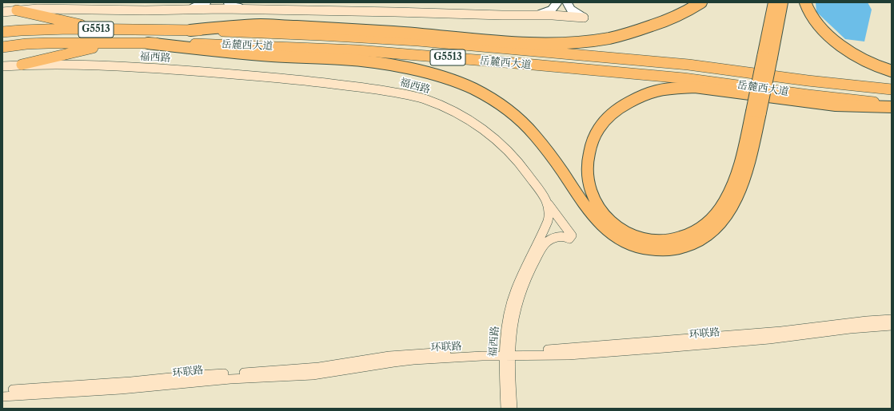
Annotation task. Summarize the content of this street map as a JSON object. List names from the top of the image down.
{
  "streets": {
    "highway": ["G5513", "岳麓西大道"],
    "main road": ["福西路", "环联路"]
  },
  "crossings": [
    ["福西路", "环联路"]
  ]
}
